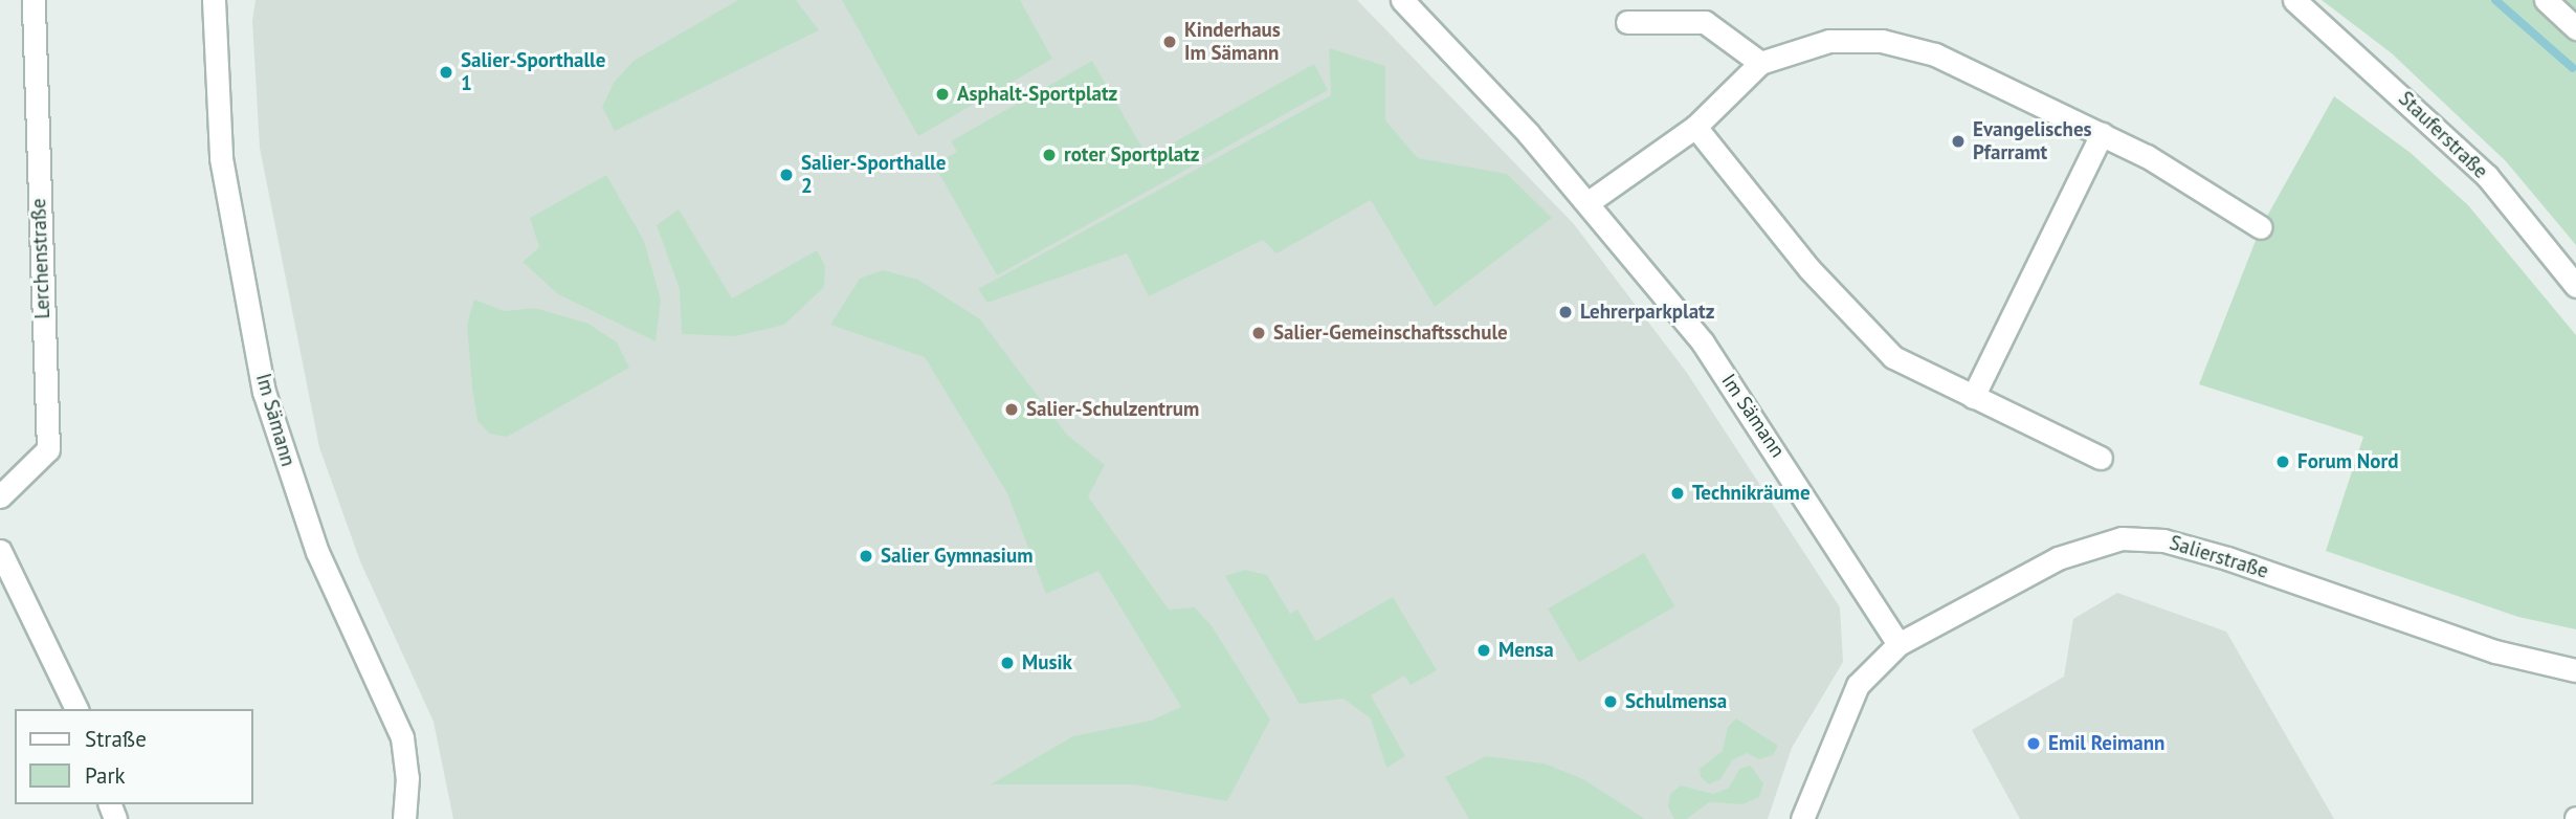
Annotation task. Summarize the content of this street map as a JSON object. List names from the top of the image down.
{
  "streets": {
    "street": [
      "Stauferstraße",
      "Lerchenstraße",
      "Im Sämann",
      "Salierstraße"
    ]
  },
  "crossings": [
    ["Im Sämann", "Salierstraße"]
  ],
  "places": [
    "Kinderhaus Im Sämann",
    "Salier-Sporthalle 1",
    "Asphalt-Sportplatz",
    "Evangelisches Pfarramt",
    "roter Sportplatz",
    "Salier-Sporthalle 2",
    "Lehrerparkplatz",
    "Salier-Gemeinschaftsschule",
    "Salier-Schulzentrum",
    "Forum Nord",
    "Technikräume",
    "Salier Gymnasium",
    "Mensa",
    "Musik",
    "Schulmensa",
    "Emil Reimann"
  ],
  "legend": ["Straße", "Park"]
}
